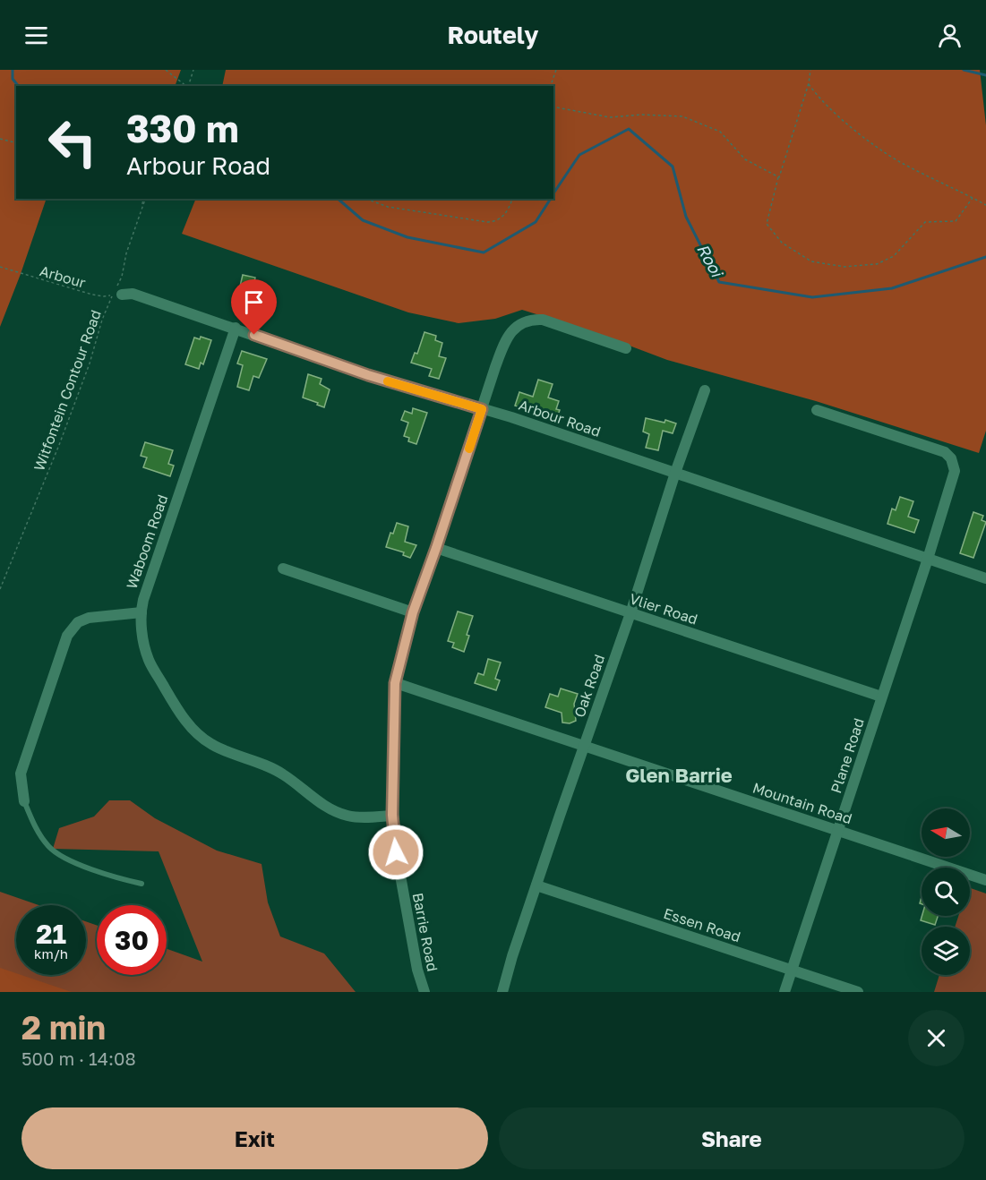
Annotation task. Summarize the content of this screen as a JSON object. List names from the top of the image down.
{
  "streets": {
    "street": [
      "Arbour Road",
      "Waboom Road",
      "Vlier Road",
      "Oak Road",
      "Plane Road",
      "Mountain Road",
      "Essen Road",
      "Barrie Road"
    ],
    "path": ["Arbour", "Witfontein Contour Road"]
  },
  "crossings": [
    ["Arbour", "Witfontein Contour Road"],
    ["Arbour", "Arbour Road"],
    ["Witfontein Contour Road", "Arbour Road"],
    ["Arbour Road", "Waboom Road"],
    ["Arbour Road", "Oak Road"],
    ["Arbour Road", "Plane Road"],
    ["Arbour Road", "Barrie Road"],
    ["Waboom Road", "Barrie Road"],
    ["Vlier Road", "Oak Road"],
    ["Vlier Road", "Plane Road"],
    ["Vlier Road", "Barrie Road"],
    ["Oak Road", "Mountain Road"],
    ["Oak Road", "Essen Road"],
    ["Plane Road", "Mountain Road"],
    ["Plane Road", "Essen Road"],
    ["Mountain Road", "Barrie Road"]
  ],
  "districts": ["Glen Barrie"],
  "water": ["Rooi"],
  "north": "left",
  "page": {
    "header": "Routely",
    "turn": ["330 m", "Arbour Road"],
    "speed": "21 km/h",
    "limit": "30",
    "heading": ["2 min", "500 m · 14:08"],
    "buttons": ["Exit", "Share"]
  }
}
